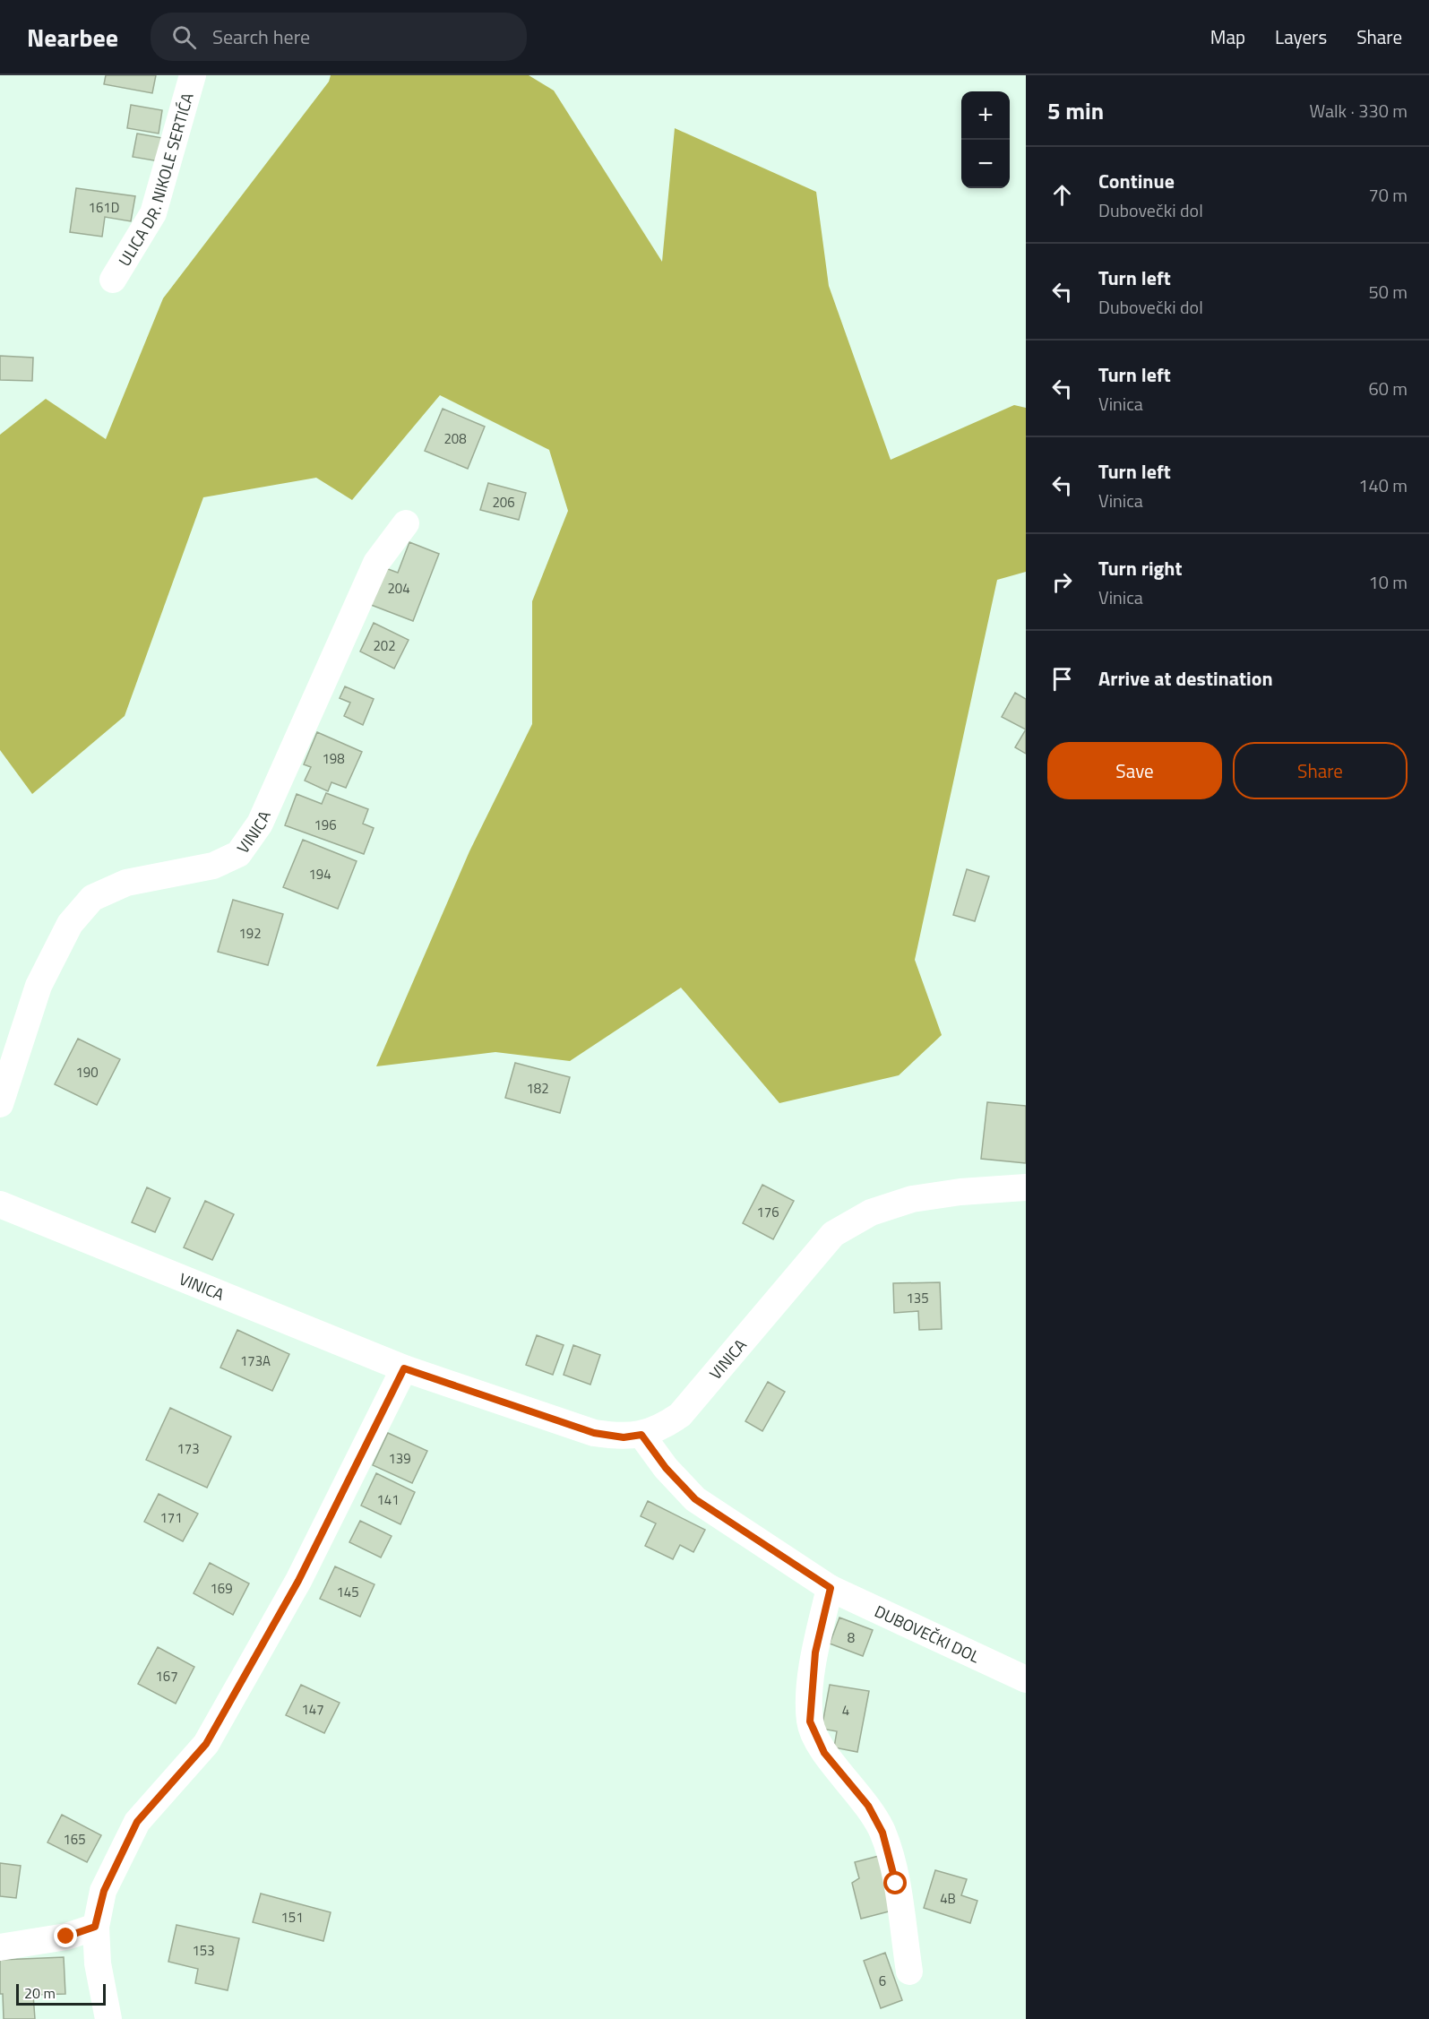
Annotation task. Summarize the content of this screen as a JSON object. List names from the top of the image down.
{
  "streets": {
    "street": ["ULICA DR. NIKOLE SERTIĆA", "VINICA", "DUBOVEČKI DOL"]
  },
  "crossings": [
    ["VINICA", "DUBOVEČKI DOL"]
  ],
  "house_numbers": [
    "161D",
    "208",
    "206",
    "204",
    "202",
    "198",
    "196",
    "194",
    "192",
    "190",
    "182",
    "176",
    "135",
    "173A",
    "173",
    "139",
    "141",
    "171",
    "169",
    "145",
    "8",
    "167",
    "147",
    "4",
    "165",
    "4B",
    "151",
    "153",
    "6"
  ],
  "scale_bar": "20 m",
  "page": {
    "header": "Nearbee",
    "search": "Search here",
    "nav": ["Map", "Layers", "Share"],
    "heading": ["5 min", "Walk · 330 m"],
    "map_buttons": ["+", "−"],
    "list": [
      ["Continue", "Dubovečki dol", "70 m"],
      ["Turn left", "Dubovečki dol", "50 m"],
      ["Turn left", "Vinica", "60 m"],
      ["Turn left", "Vinica", "140 m"],
      ["Turn right", "Vinica", "10 m"],
      "Arrive at destination"
    ],
    "buttons": ["Save", "Share"],
    "scale": "20 m"
  }
}
